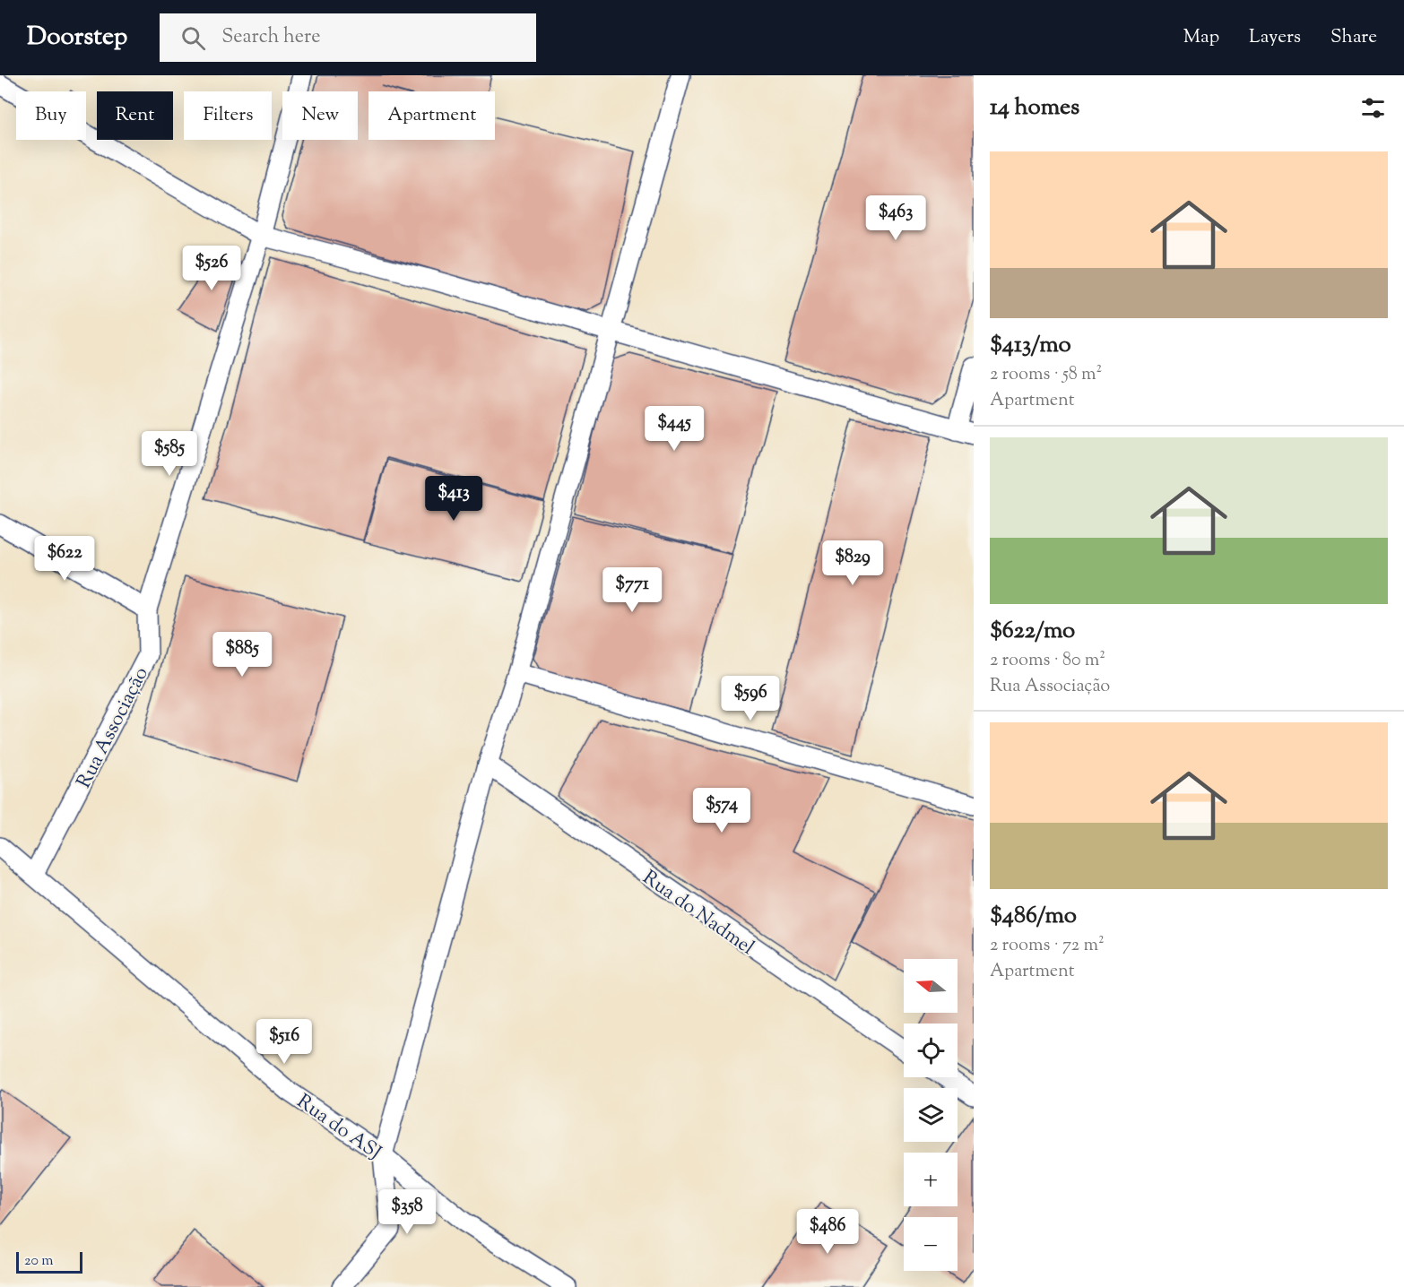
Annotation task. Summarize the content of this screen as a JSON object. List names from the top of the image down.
{
  "streets": {
    "street": ["Rua Associação", "Rua do Nadmel", "Rua do ASJ"]
  },
  "crossings": [
    ["Rua Associação", "Rua do ASJ"]
  ],
  "scale_bar": "20 m",
  "north": "left",
  "page": {
    "header": "Doorstep",
    "search": "Search here",
    "nav": ["Map", "Layers", "Share"],
    "heading": "14 homes",
    "chip": [
      "Buy",
      "Rent",
      "Filters",
      "New",
      "Apartment"
    ],
    "list": [
      {
        "name": "$413/mo",
        "note": "2 rooms · 58 m² · Apartment"
      },
      {
        "name": "$622/mo",
        "note": "2 rooms · 80 m² · Rua Associação"
      },
      {
        "name": "$486/mo",
        "note": "2 rooms · 72 m² · Apartment"
      }
    ],
    "price": [
      "$463",
      "$526",
      "$445",
      "$585",
      "$413",
      "$622",
      "$829",
      "$771",
      "$885",
      "$596",
      "$574",
      "$516",
      "$358",
      "$486"
    ],
    "map_buttons": ["+", "−"],
    "scale": "20 m"
  }
}
